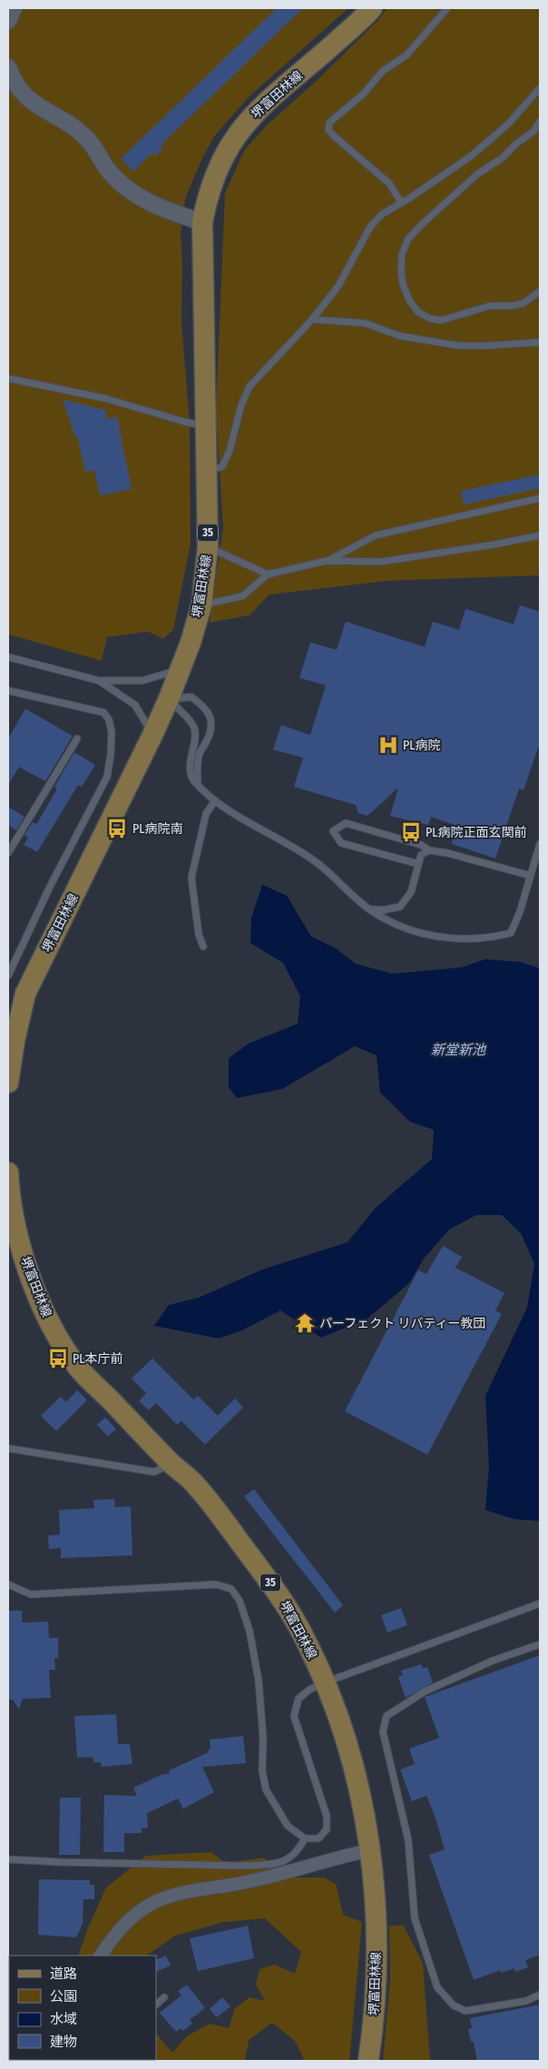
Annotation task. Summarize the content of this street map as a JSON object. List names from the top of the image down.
{
  "streets": {
    "main road": ["堺富田林線", "35"]
  },
  "water": ["新堂新池"],
  "places": {
    "hospital": ["PL病院"],
    "bus stop": ["PL病院南", "PL病院正面玄関前", "PL本庁前"],
    "temple": ["パーフェクト リバティー教団"]
  },
  "legend": [
    "道路",
    "公園",
    "水域",
    "建物"
  ]
}
